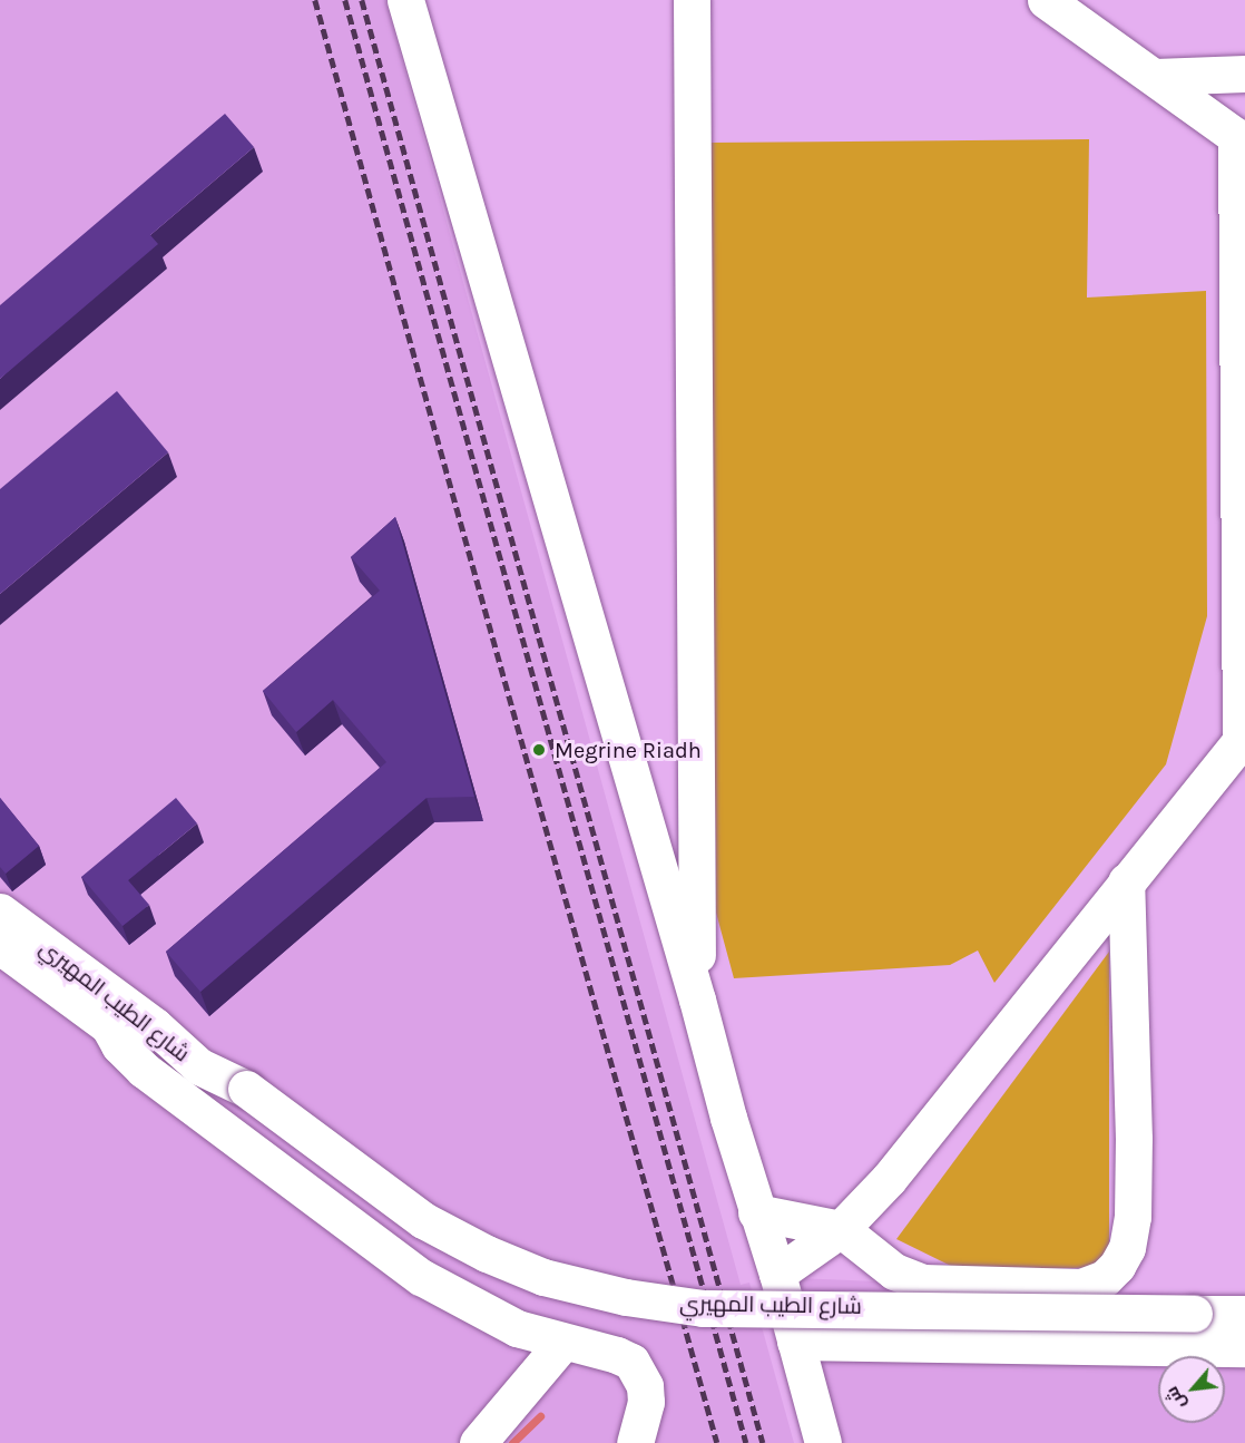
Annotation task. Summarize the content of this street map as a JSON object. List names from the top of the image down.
{
  "streets": {
    "street": ["شارع الطيب المهيري"]
  },
  "places": ["Megrine Riadh"],
  "north": "bottom left"
}
